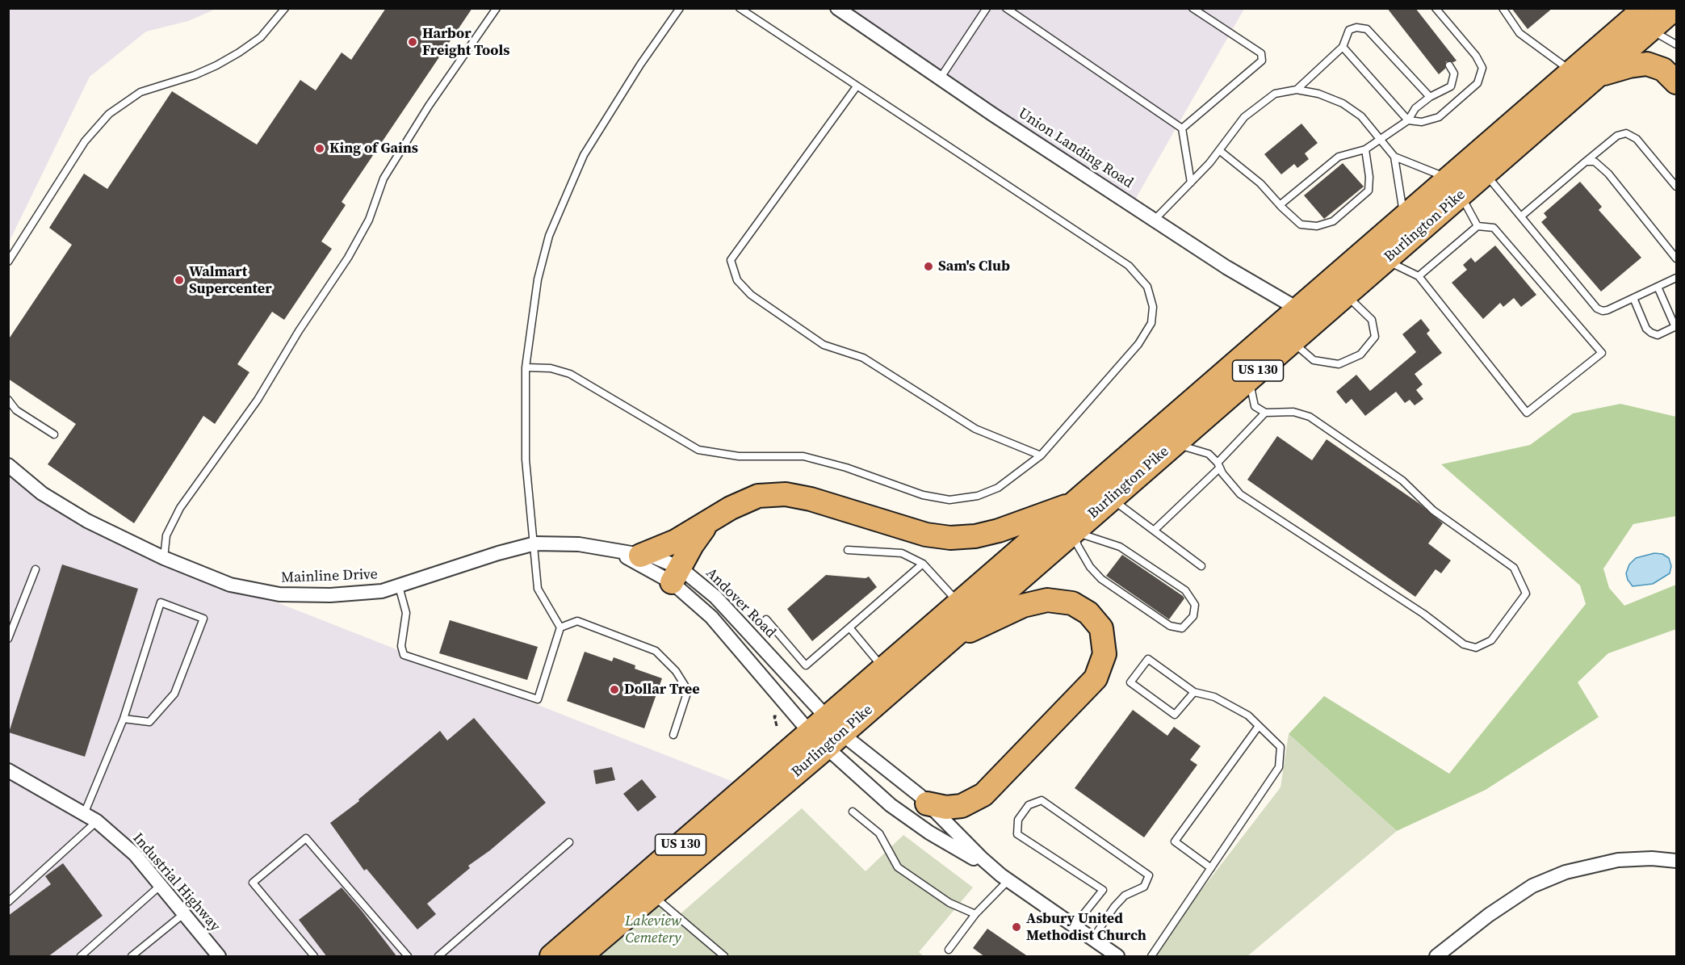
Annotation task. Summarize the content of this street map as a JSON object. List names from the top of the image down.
{
  "streets": {
    "highway": ["Burlington Pike", "US 130"],
    "street": [
      "Union Landing Road",
      "Mainline Drive",
      "Andover Road",
      "Industrial Highway"
    ]
  },
  "crossings": [
    ["Union Landing Road", "Burlington Pike"],
    ["Burlington Pike", "Andover Road"],
    ["Mainline Drive", "Andover Road"]
  ],
  "parks": ["Lakeview Cemetery"],
  "places": [
    "Harbor Freight Tools",
    "King of Gains",
    "Sam's Club",
    "Walmart Supercenter",
    "Dollar Tree",
    "Asbury United Methodist Church"
  ]
}
